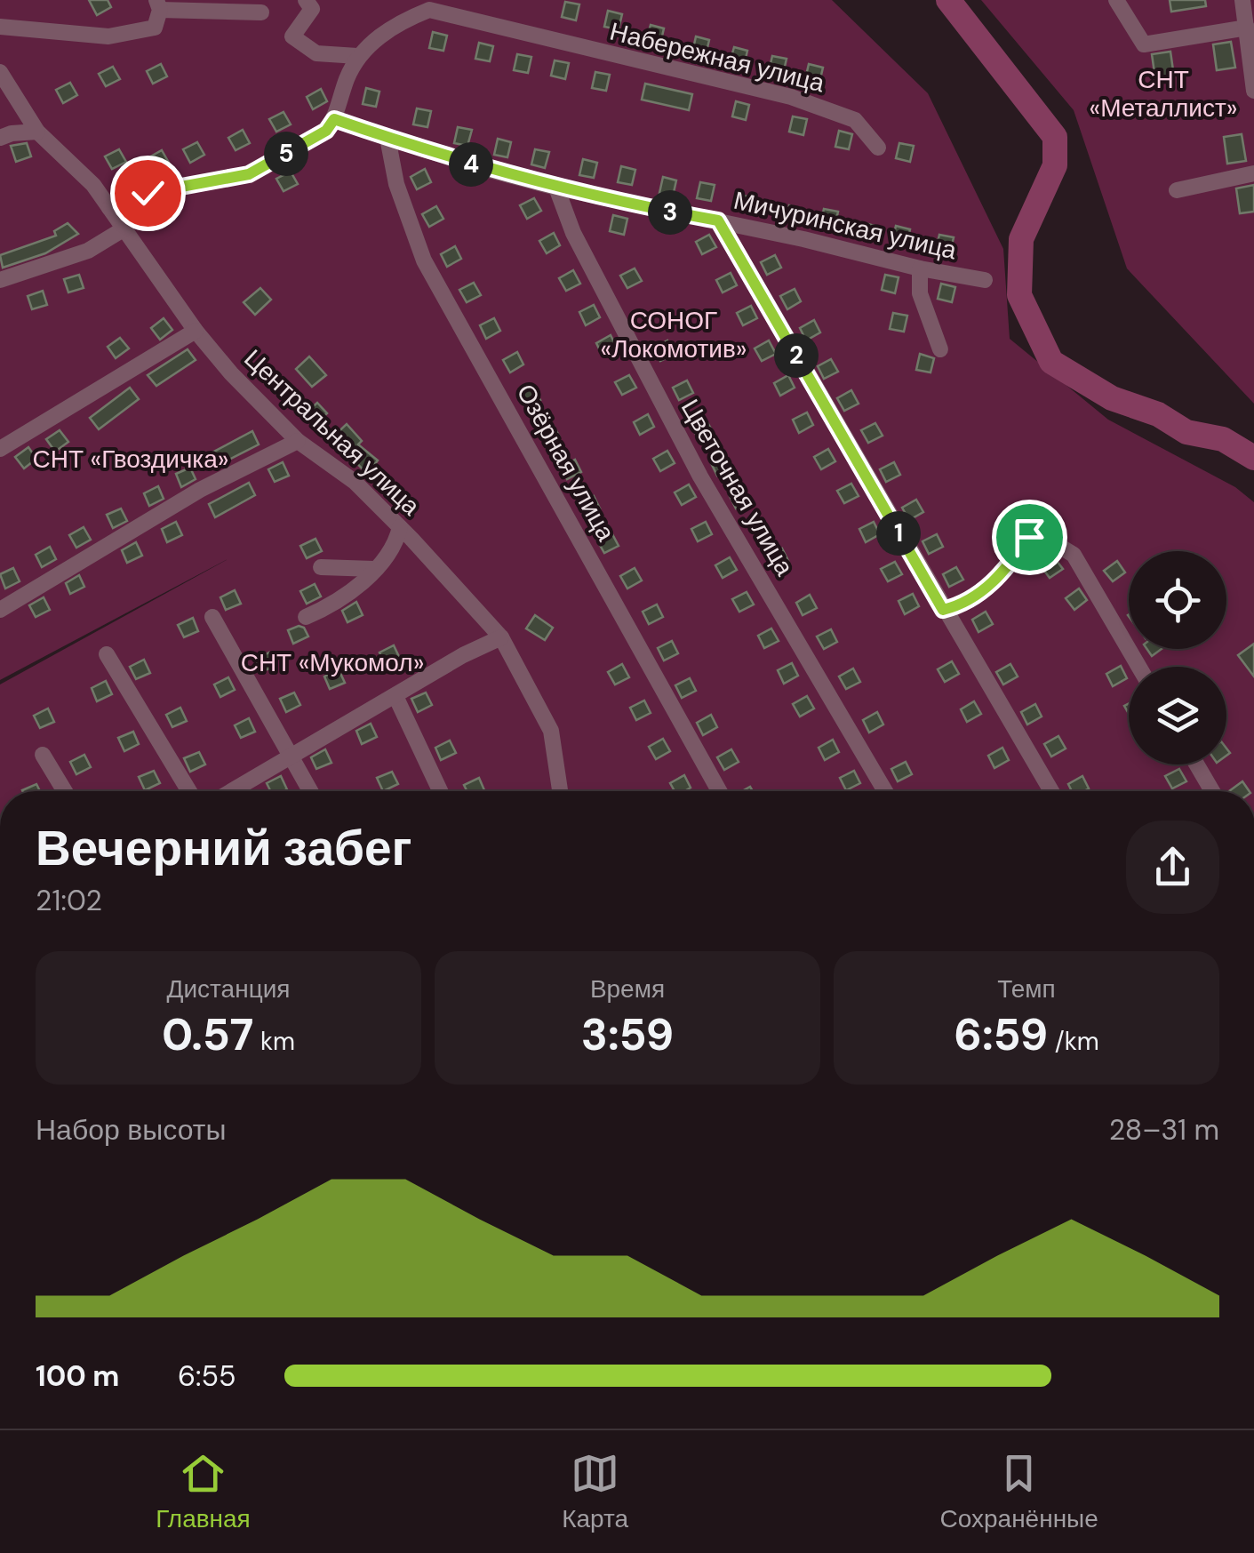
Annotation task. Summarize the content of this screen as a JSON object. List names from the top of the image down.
{
  "streets": {
    "street": [
      "Набережная улица",
      "Мичуринская улица",
      "Центральная улица",
      "Озёрная улица",
      "Цветочная улица"
    ]
  },
  "crossings": [
    ["Мичуринская улица", "Озёрная улица"],
    ["Мичуринская улица", "Цветочная улица"]
  ],
  "parks": [
    "СНТ «Металлист»",
    "СОНОГ «Локомотив»",
    "СНТ «Гвоздичка»",
    "СНТ «Мукомол»"
  ],
  "page": {
    "pins": [
      "5",
      "4",
      "3",
      "2",
      "1"
    ],
    "heading": ["Вечерний забег", "21:02"],
    "stats": [
      ["Дистанция", "0.57 km"],
      ["Время", "3:59"],
      ["Темп", "6:59 /km"]
    ],
    "chart": ["Набор высоты", "28–31 m"],
    "list": [
      {
        "name": "100 m",
        "note": "6:55"
      }
    ],
    "tabs": ["Главная", "Карта", "Сохранённые"]
  }
}
